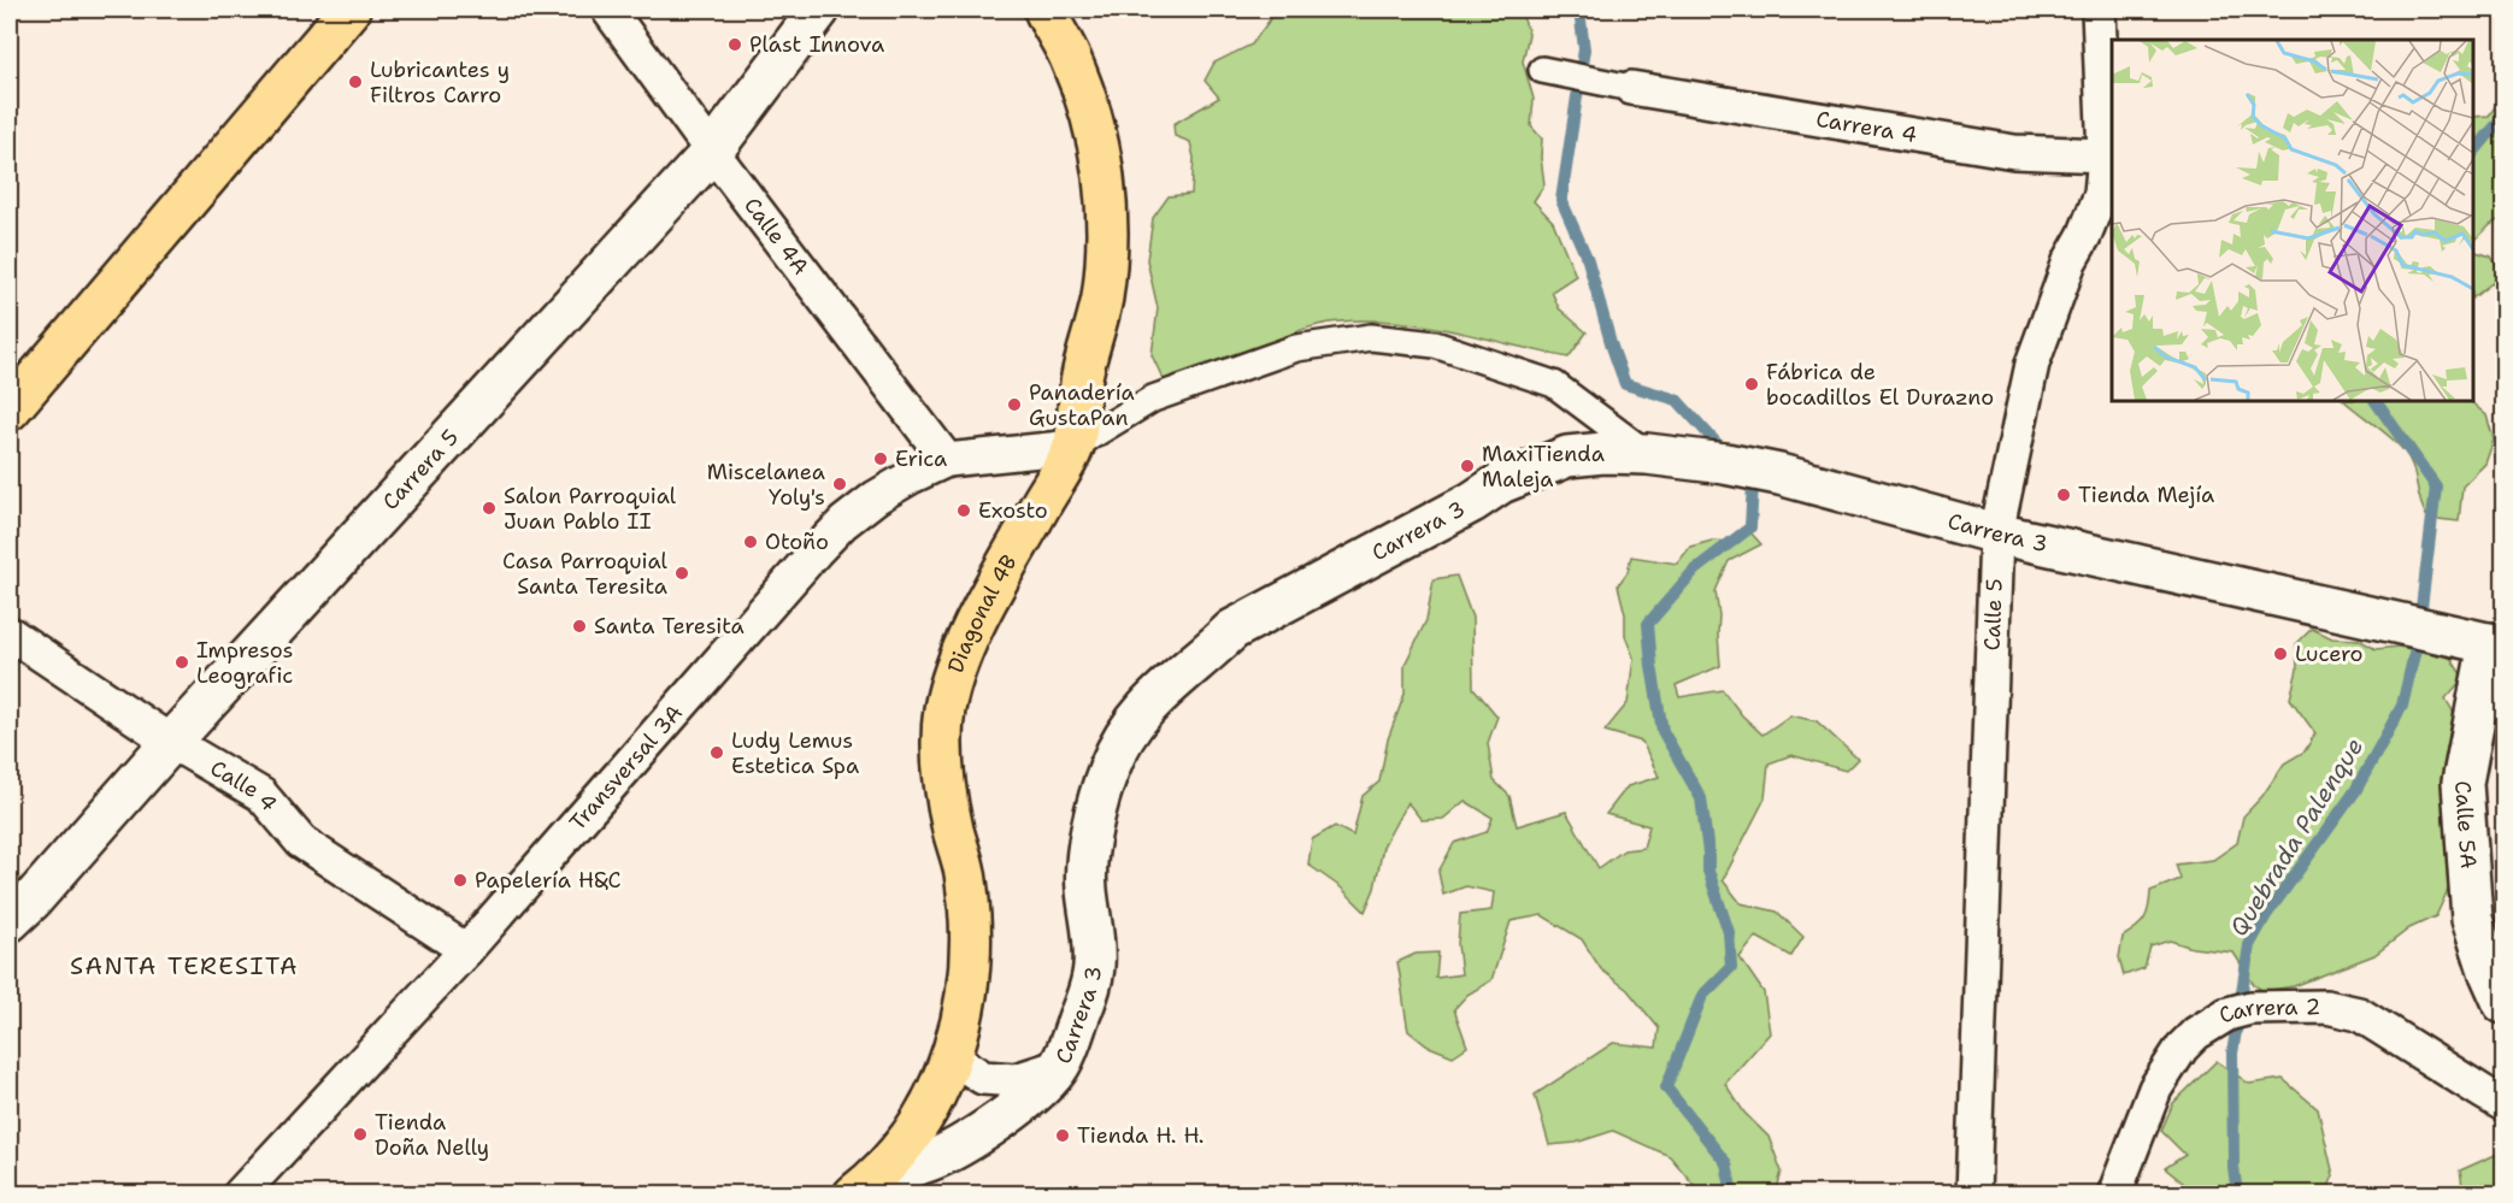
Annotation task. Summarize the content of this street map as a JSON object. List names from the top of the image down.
{
  "streets": {
    "main road": ["Diagonal 4B"],
    "street": [
      "Carrera 4",
      "Calle 4A",
      "Carrera 5",
      "Carrera 3",
      "Calle 5",
      "Transversal 3A",
      "Calle 4",
      "Calle 5A",
      "Carrera 2"
    ]
  },
  "crossings": [
    ["Carrera 4", "Calle 5"],
    ["Calle 4A", "Carrera 5"],
    ["Calle 4A", "Transversal 3A"],
    ["Carrera 5", "Calle 4"],
    ["Carrera 3", "Diagonal 4B"],
    ["Carrera 3", "Calle 5"],
    ["Carrera 3", "Calle 5A"],
    ["Diagonal 4B", "Transversal 3A"],
    ["Transversal 3A", "Calle 4"]
  ],
  "districts": ["SANTA TERESITA"],
  "water": ["Quebrada Palenque"],
  "places": [
    "Plast Innova",
    "Lubricantes y Filtros Carro",
    "Fábrica de bocadillos El Durazno",
    "Panadería GustaPan",
    "Erica",
    "MaxiTienda Maleja",
    "Miscelanea Yoly's",
    "Tienda Mejía",
    "Salon Parroquial Juan Pablo II",
    "Exosto",
    "Otoño",
    "Casa Parroquial Santa Teresita",
    "Santa Teresita",
    "Lucero",
    "Impresos Leografic",
    "Ludy Lemus Estetica Spa",
    "Papelería H&C",
    "Tienda Doña Nelly",
    "Tienda H. H."
  ]
}
